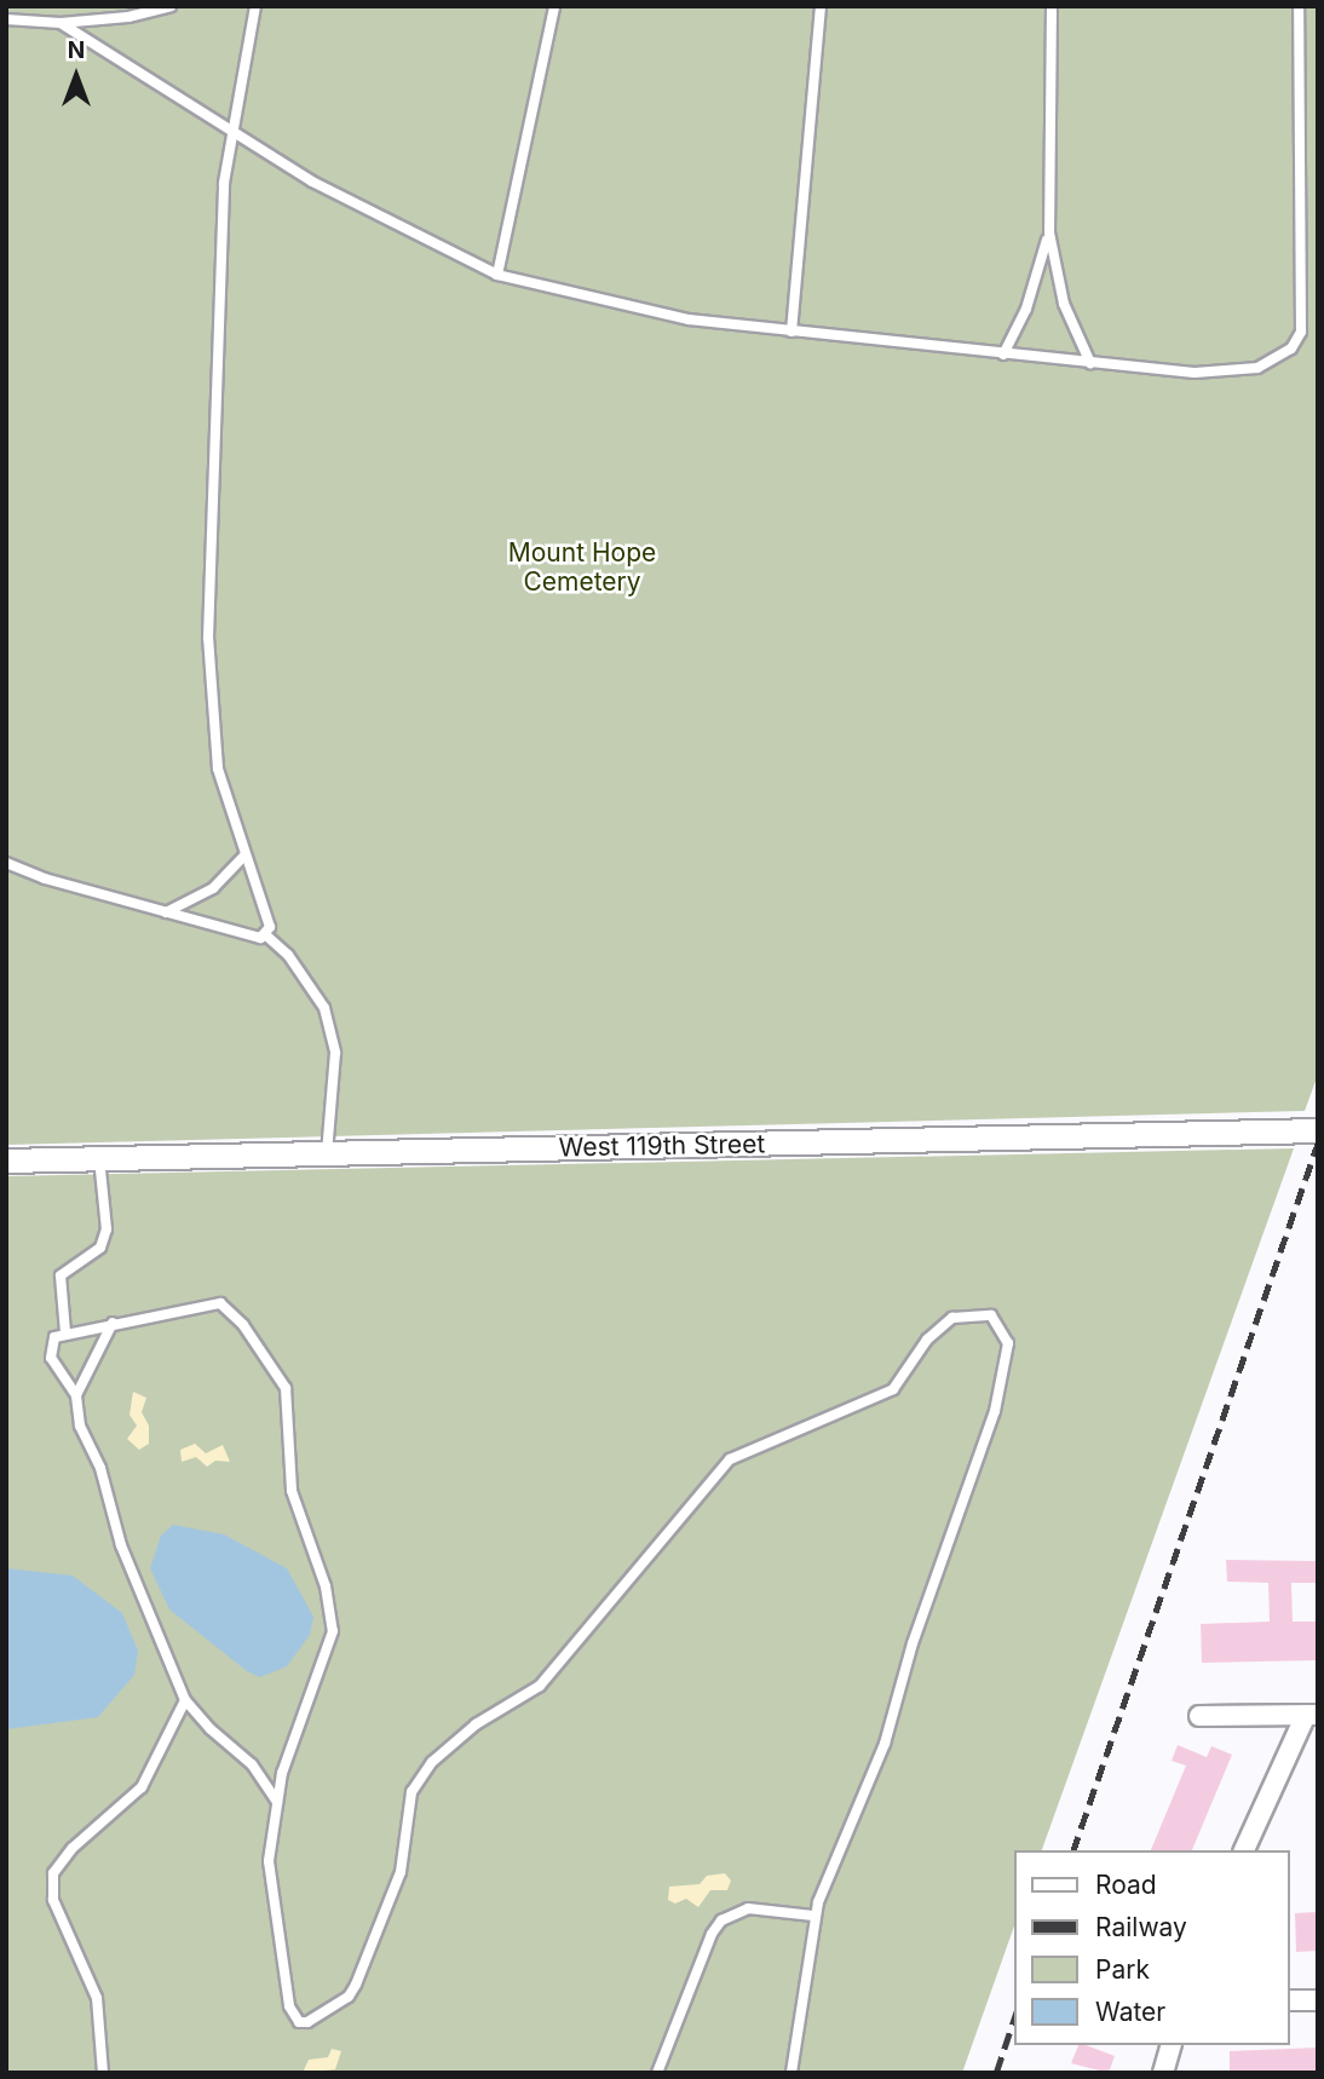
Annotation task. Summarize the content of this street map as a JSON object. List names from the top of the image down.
{
  "streets": {
    "street": ["West 119th Street"]
  },
  "parks": ["Mount Hope Cemetery"],
  "legend": [
    "Road",
    "Railway",
    "Park",
    "Water"
  ],
  "north": "top"
}
